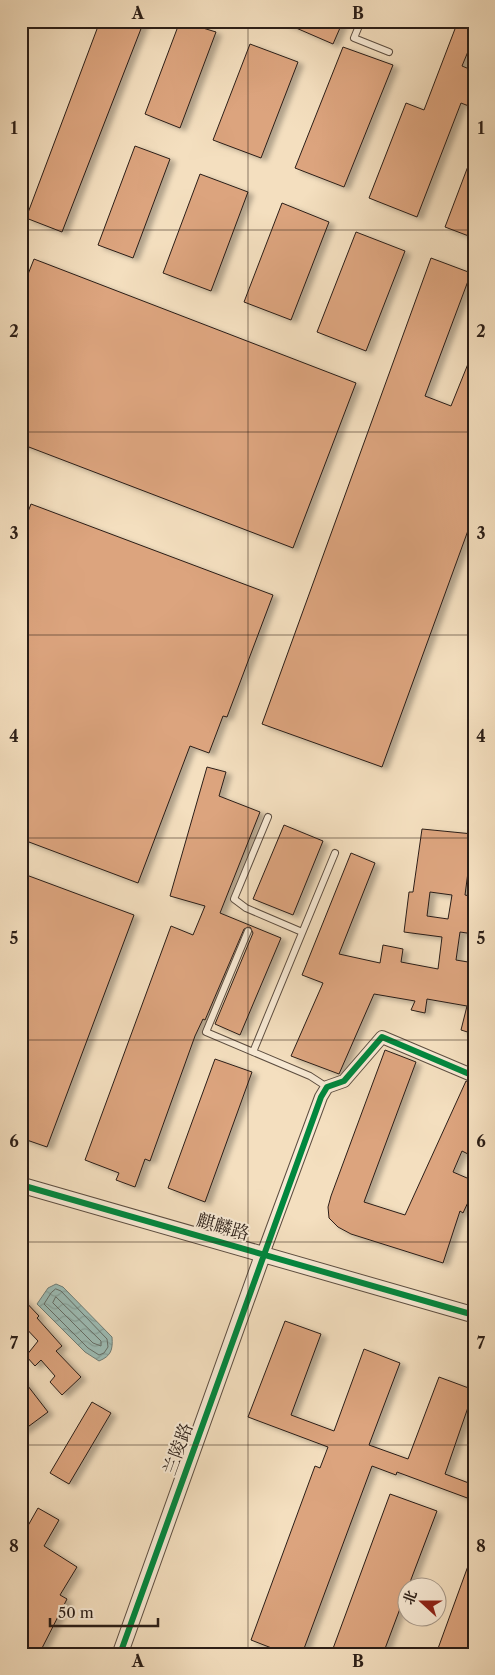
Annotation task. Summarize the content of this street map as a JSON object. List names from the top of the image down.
{
  "streets": {
    "street": ["麒麟路", "兰陵路"]
  },
  "crossings": [
    ["麒麟路", "兰陵路"]
  ],
  "scale_bar": "50 m",
  "north": "left",
  "grid": {
    "columns": ["A", "B"],
    "rows": [
      "1",
      "2",
      "3",
      "4",
      "5",
      "6",
      "7",
      "8"
    ]
  }
}
